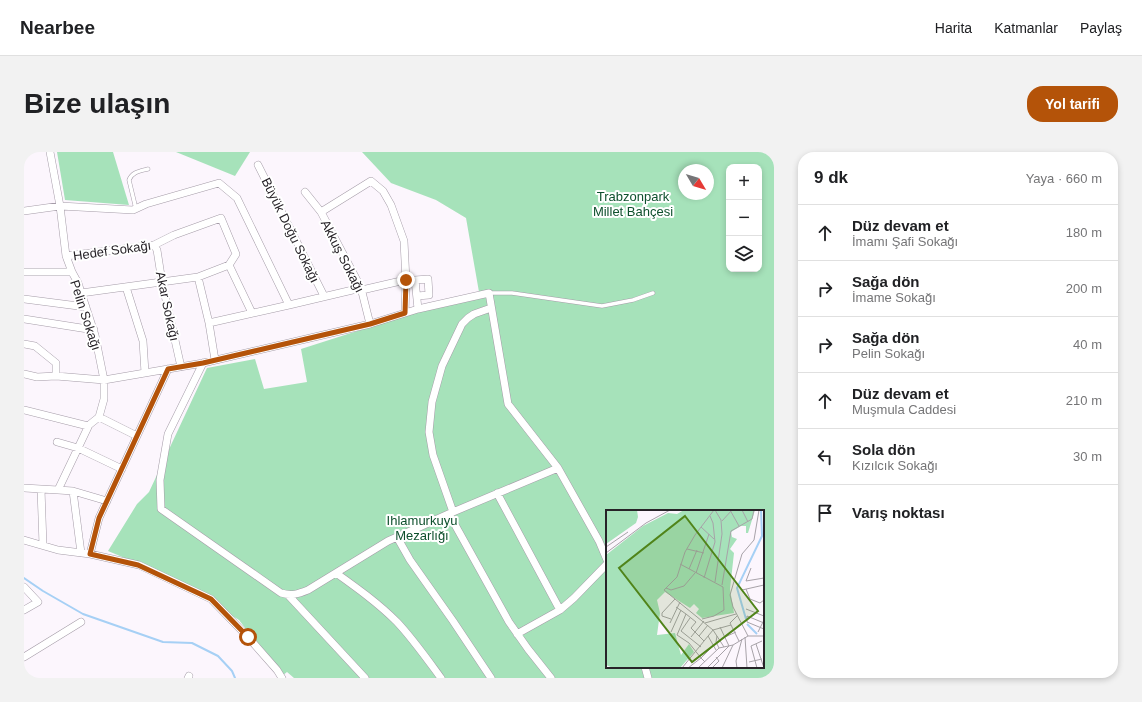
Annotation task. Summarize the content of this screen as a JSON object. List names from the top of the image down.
{
  "streets": {
    "street": [
      "Büyük Doğu Sokağı",
      "Hedef Sokağı",
      "Akkuş Sokağı",
      "Akar Sokağı",
      "Pelin Sokağı"
    ]
  },
  "crossings": [
    ["Hedef Sokağı", "Akar Sokağı"],
    ["Hedef Sokağı", "Pelin Sokağı"]
  ],
  "parks": ["Trabzonpark Millet Bahçesi", "Ihlamurkuyu Mezarlığı"],
  "north": "bottom right",
  "page": {
    "header": "Nearbee",
    "nav": ["Harita", "Katmanlar", "Paylaş"],
    "buttons": "Yol tarifi",
    "title": "Bize ulaşın",
    "heading": ["9 dk", "Yaya · 660 m"],
    "map_buttons": ["+", "−"],
    "list": [
      ["Düz devam et", "İmamı Şafi Sokağı", "180 m"],
      ["Sağa dön", "İmame Sokağı", "200 m"],
      ["Sağa dön", "Pelin Sokağı", "40 m"],
      ["Düz devam et", "Muşmula Caddesi", "210 m"],
      ["Sola dön", "Kızılcık Sokağı", "30 m"],
      "Varış noktası"
    ]
  }
}
